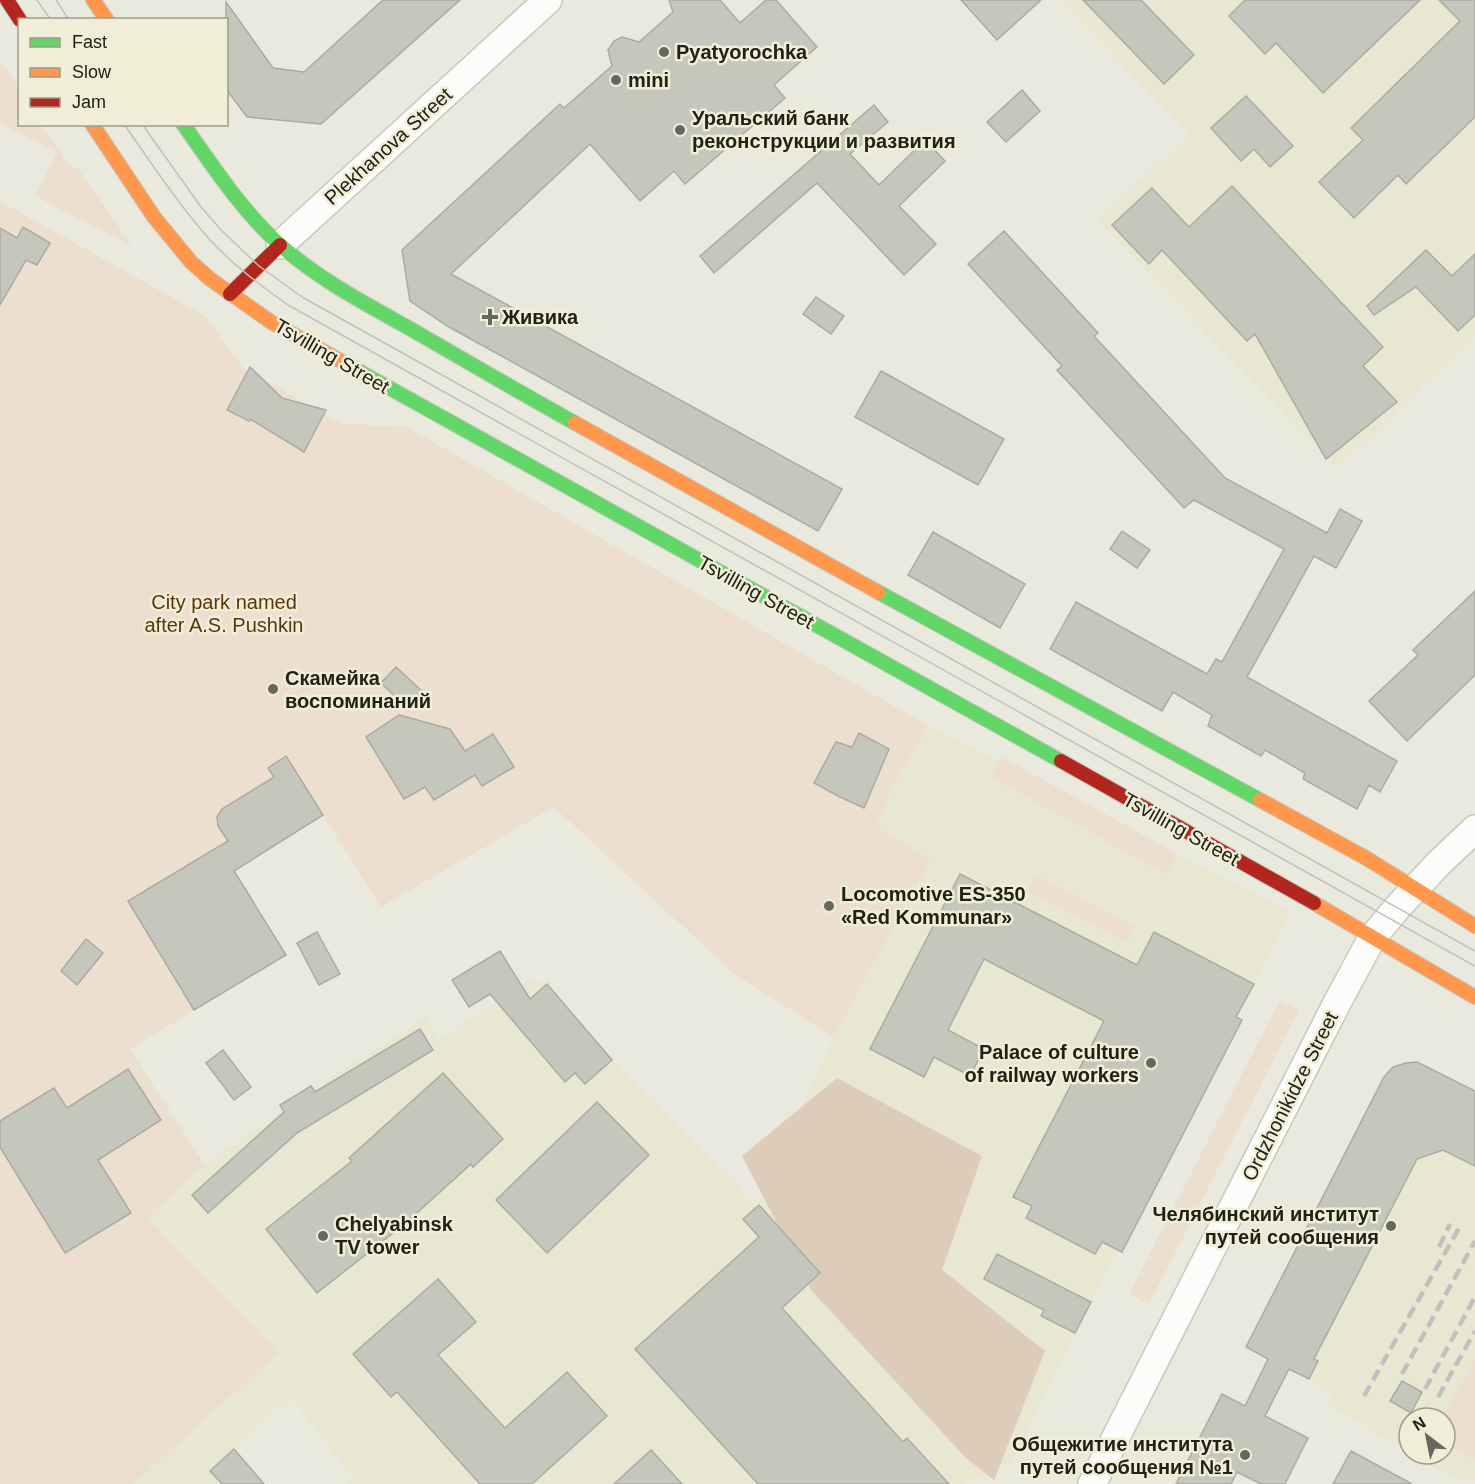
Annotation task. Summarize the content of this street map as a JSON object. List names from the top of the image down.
{
  "streets": {
    "main road": ["Plekhanova Street", "Tsvilling Street"],
    "street": ["Ordzhonikidze Street"]
  },
  "crossings": [
    ["Plekhanova Street", "Tsvilling Street"],
    ["Tsvilling Street", "Ordzhonikidze Street"]
  ],
  "parks": ["City park named after A.S. Pushkin"],
  "places": {
    "other": [
      "Pyatyorochka",
      "mini",
      "Уральский банк реконструкции и развития",
      "Скамейка воспоминаний",
      "Locomotive ES-350 «Red Kommunar»",
      "Palace of culture of railway workers",
      "Челябинский институт путей сообщения",
      "Chelyabinsk TV tower",
      "Общежитие института путей сообщения №1"
    ],
    "health": ["Живика"]
  },
  "legend": ["Fast", "Slow", "Jam"],
  "north": "top left"
}
